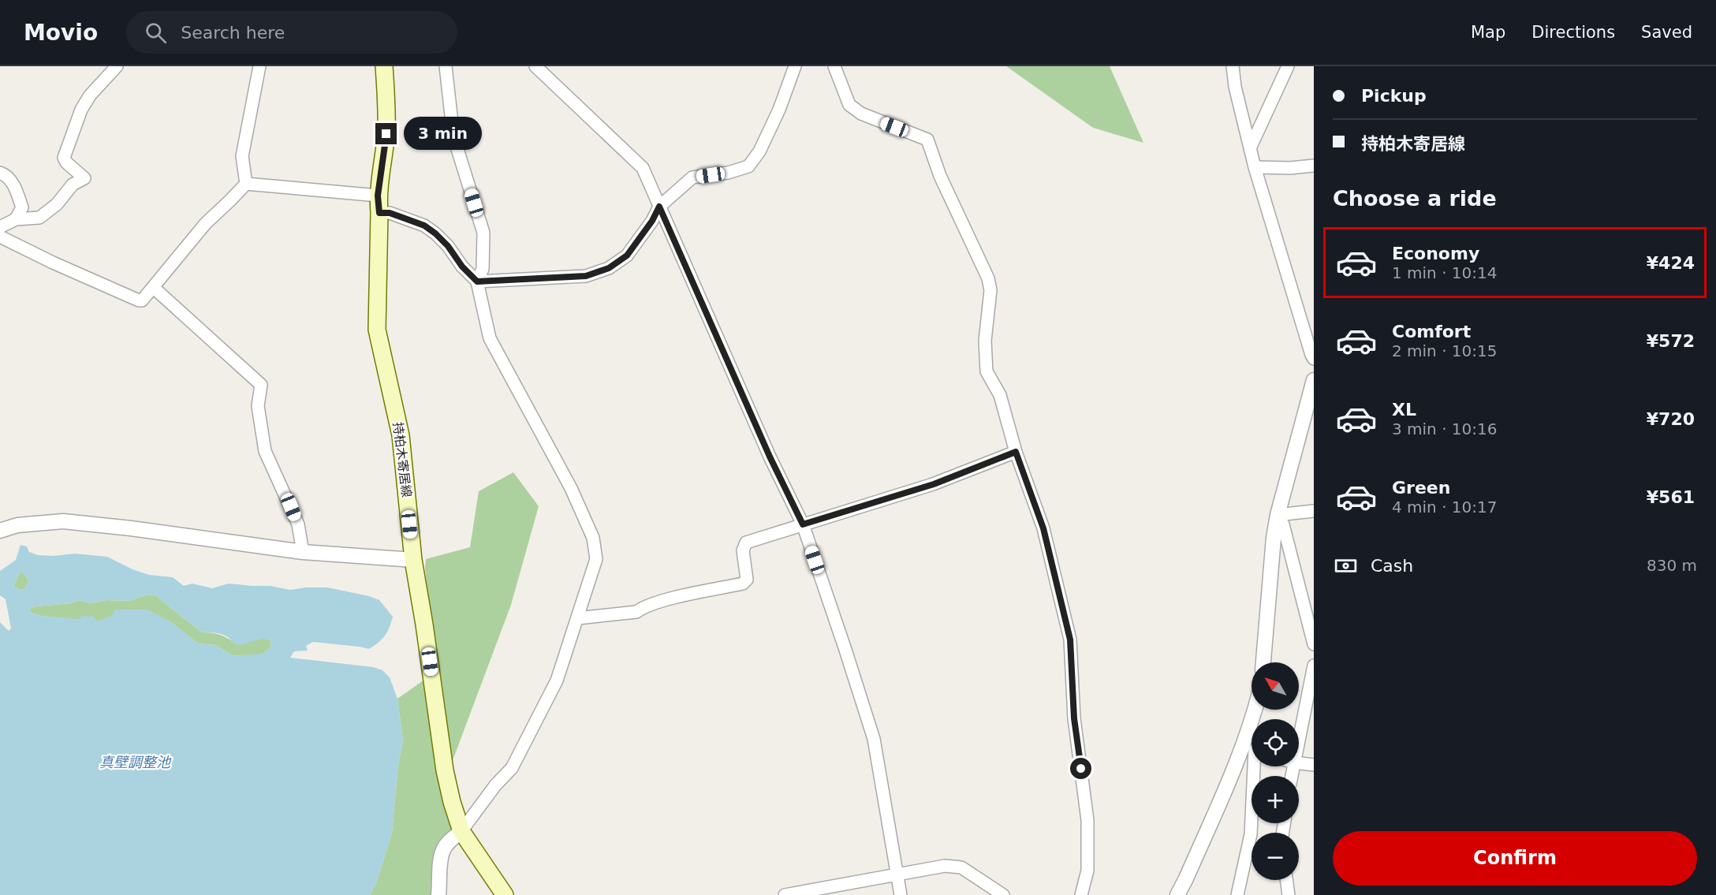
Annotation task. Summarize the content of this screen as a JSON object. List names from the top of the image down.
{
  "streets": {
    "main road": ["持柏木寄居線"]
  },
  "water": ["真壁調整池"],
  "north": "top left",
  "page": {
    "header": "Movio",
    "search": "Search here",
    "nav": ["Map", "Directions", "Saved"],
    "banner": ["Pickup", "持柏木寄居線"],
    "bubble": "3 min",
    "heading": "Choose a ride",
    "list": [
      {
        "name": "Economy",
        "note": "1 min · 10:14",
        "value": "¥424"
      },
      {
        "name": "Comfort",
        "note": "2 min · 10:15",
        "value": "¥572"
      },
      {
        "name": "XL",
        "note": "3 min · 10:16",
        "value": "¥720"
      },
      {
        "name": "Green",
        "note": "4 min · 10:17",
        "value": "¥561"
      }
    ],
    "pay": ["Cash", "830 m"],
    "map_buttons": ["+", "−"],
    "buttons": "Confirm"
  }
}
